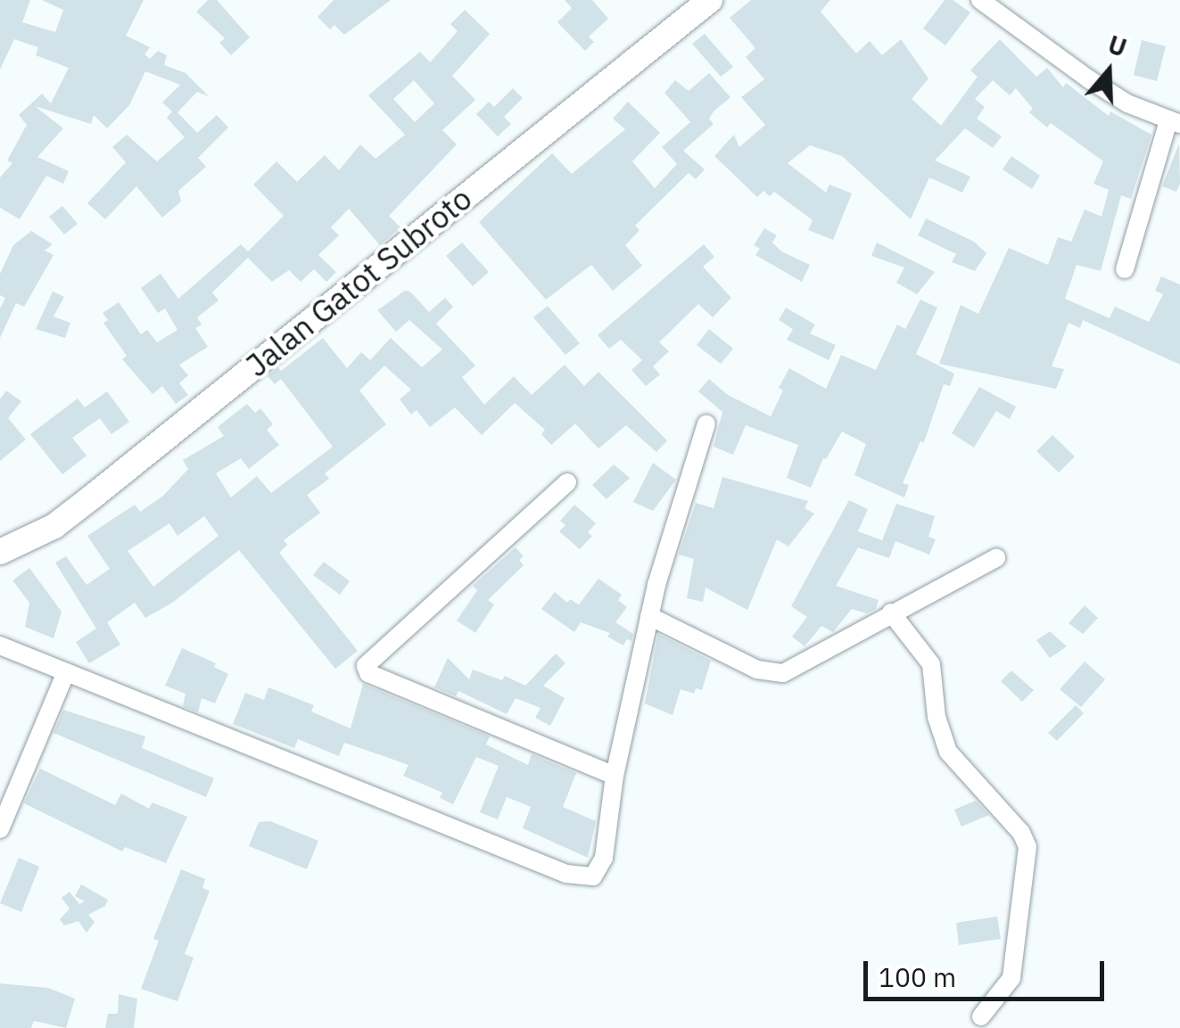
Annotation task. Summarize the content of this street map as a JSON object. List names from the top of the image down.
{
  "streets": {
    "highway": ["Jalan Gatot Subroto"]
  },
  "scale_bar": "100 m",
  "north": "top"
}
